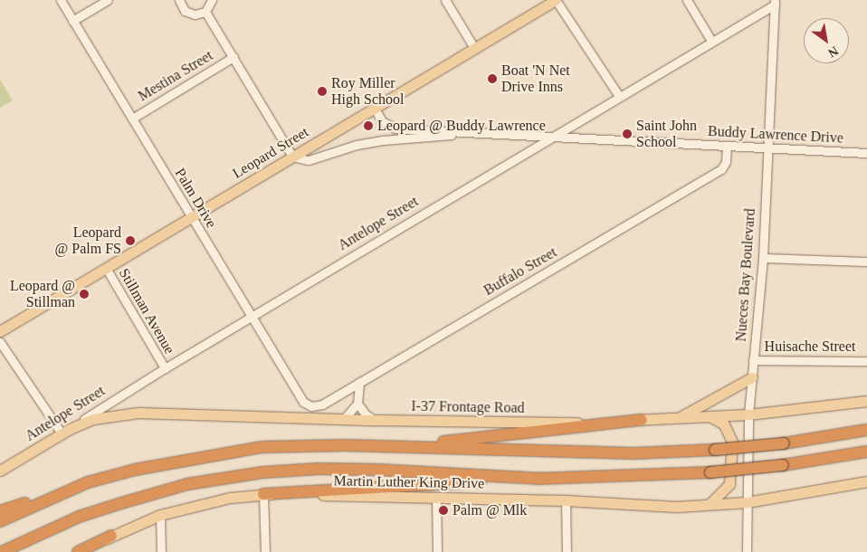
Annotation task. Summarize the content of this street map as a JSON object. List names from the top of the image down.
{
  "streets": {
    "main road": [
      "Leopard Street",
      "Antelope Street",
      "I-37 Frontage Road",
      "Martin Luther King Drive"
    ],
    "street": [
      "Mestina Street",
      "Buddy Lawrence Drive",
      "Palm Drive",
      "Buffalo Street",
      "Nueces Bay Boulevard",
      "Stillman Avenue",
      "Huisache Street"
    ]
  },
  "crossings": [
    ["Mestina Street", "Palm Drive"],
    ["Buddy Lawrence Drive", "Leopard Street"],
    ["Buddy Lawrence Drive", "Antelope Street"],
    ["Buddy Lawrence Drive", "Buffalo Street"],
    ["Buddy Lawrence Drive", "Nueces Bay Boulevard"],
    ["Leopard Street", "Palm Drive"],
    ["Leopard Street", "Stillman Avenue"],
    ["Palm Drive", "Antelope Street"],
    ["Palm Drive", "Buffalo Street"],
    ["Antelope Street", "Nueces Bay Boulevard"],
    ["Antelope Street", "Stillman Avenue"],
    ["Antelope Street", "I-37 Frontage Road"],
    ["Nueces Bay Boulevard", "Huisache Street"],
    ["Nueces Bay Boulevard", "I-37 Frontage Road"],
    ["Nueces Bay Boulevard", "Martin Luther King Drive"]
  ],
  "places": [
    "Boat 'N Net Drive Inns",
    "Roy Miller High School",
    "Leopard @ Buddy Lawrence",
    "Saint John School",
    "Leopard @ Palm FS",
    "Leopard @ Stillman",
    "Palm @ Mlk"
  ],
  "north": "bottom right"
}
